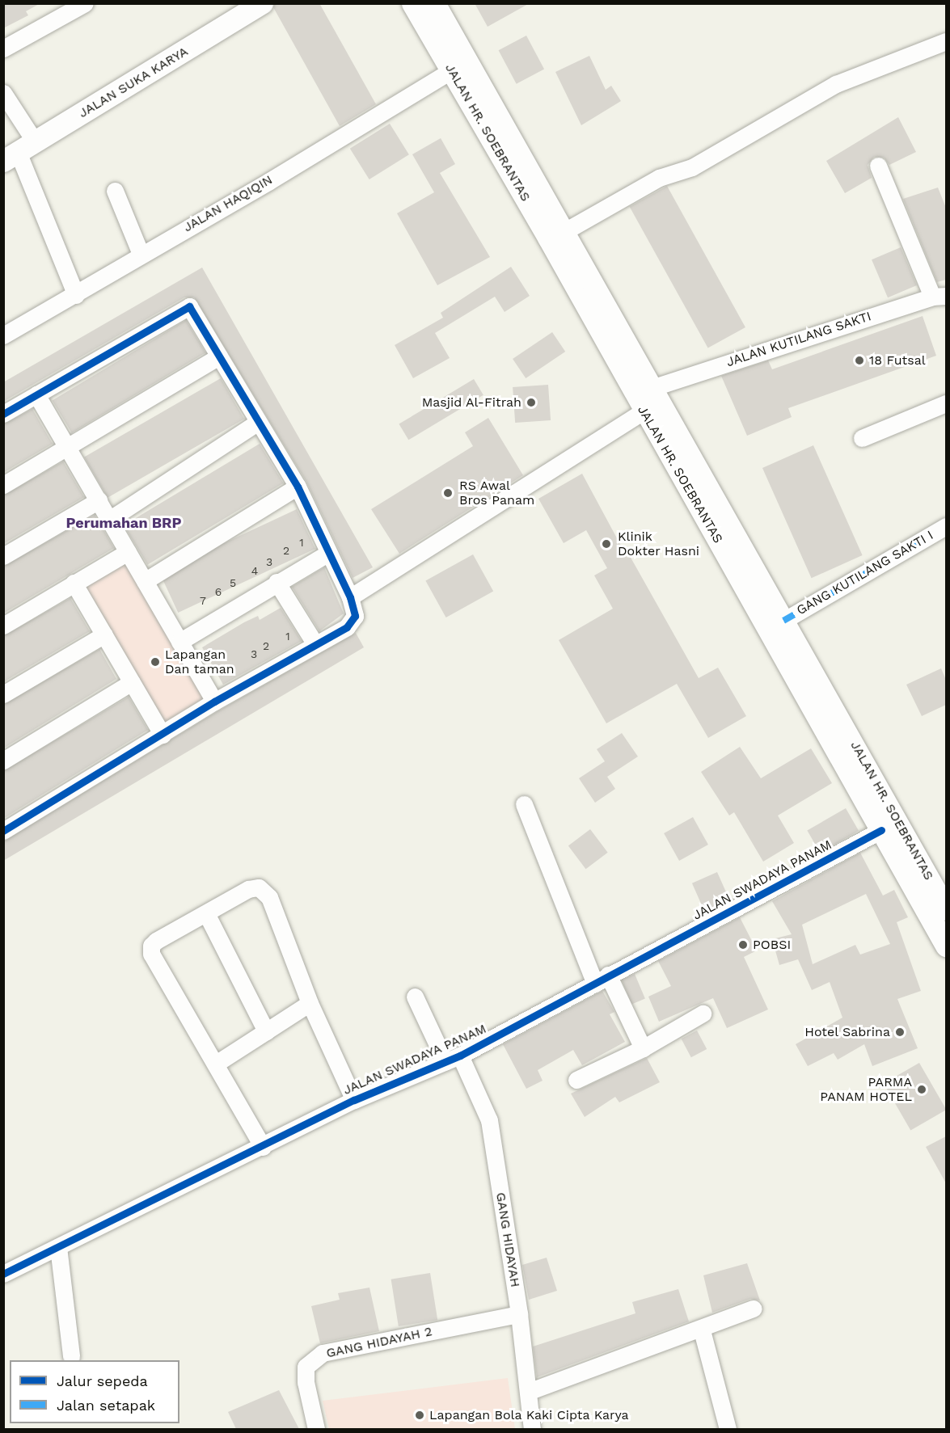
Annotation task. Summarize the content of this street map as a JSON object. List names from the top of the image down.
{
  "streets": {
    "main road": ["JALAN SUKA KARYA", "JALAN HR. SOEBRANTAS"],
    "street": [
      "JALAN HAQIQIN",
      "JALAN KUTILANG SAKTI",
      "GANG KUTILANG SAKTI I",
      "JALAN SWADAYA PANAM",
      "GANG HIDAYAH",
      "GANG HIDAYAH 2"
    ]
  },
  "crossings": [
    ["JALAN HR. SOEBRANTAS", "JALAN HAQIQIN"],
    ["JALAN HR. SOEBRANTAS", "JALAN KUTILANG SAKTI"],
    ["JALAN HR. SOEBRANTAS", "GANG KUTILANG SAKTI I"],
    ["JALAN HR. SOEBRANTAS", "JALAN SWADAYA PANAM"],
    ["JALAN SWADAYA PANAM", "GANG HIDAYAH"],
    ["GANG HIDAYAH", "GANG HIDAYAH 2"]
  ],
  "districts": ["Perumahan BRP"],
  "places": [
    "18 Futsal",
    "Masjid Al-Fitrah",
    "RS Awal Bros Panam",
    "Klinik Dokter Hasni",
    "Lapangan Dan taman",
    "POBSI",
    "Hotel Sabrina",
    "PARMA PANAM HOTEL",
    "Lapangan Bola Kaki Cipta Karya"
  ],
  "house_numbers": [
    "1",
    "2",
    "3",
    "4",
    "5",
    "6",
    "7",
    "1",
    "2",
    "3"
  ],
  "legend": ["Jalur sepeda", "Jalan setapak"]
}
